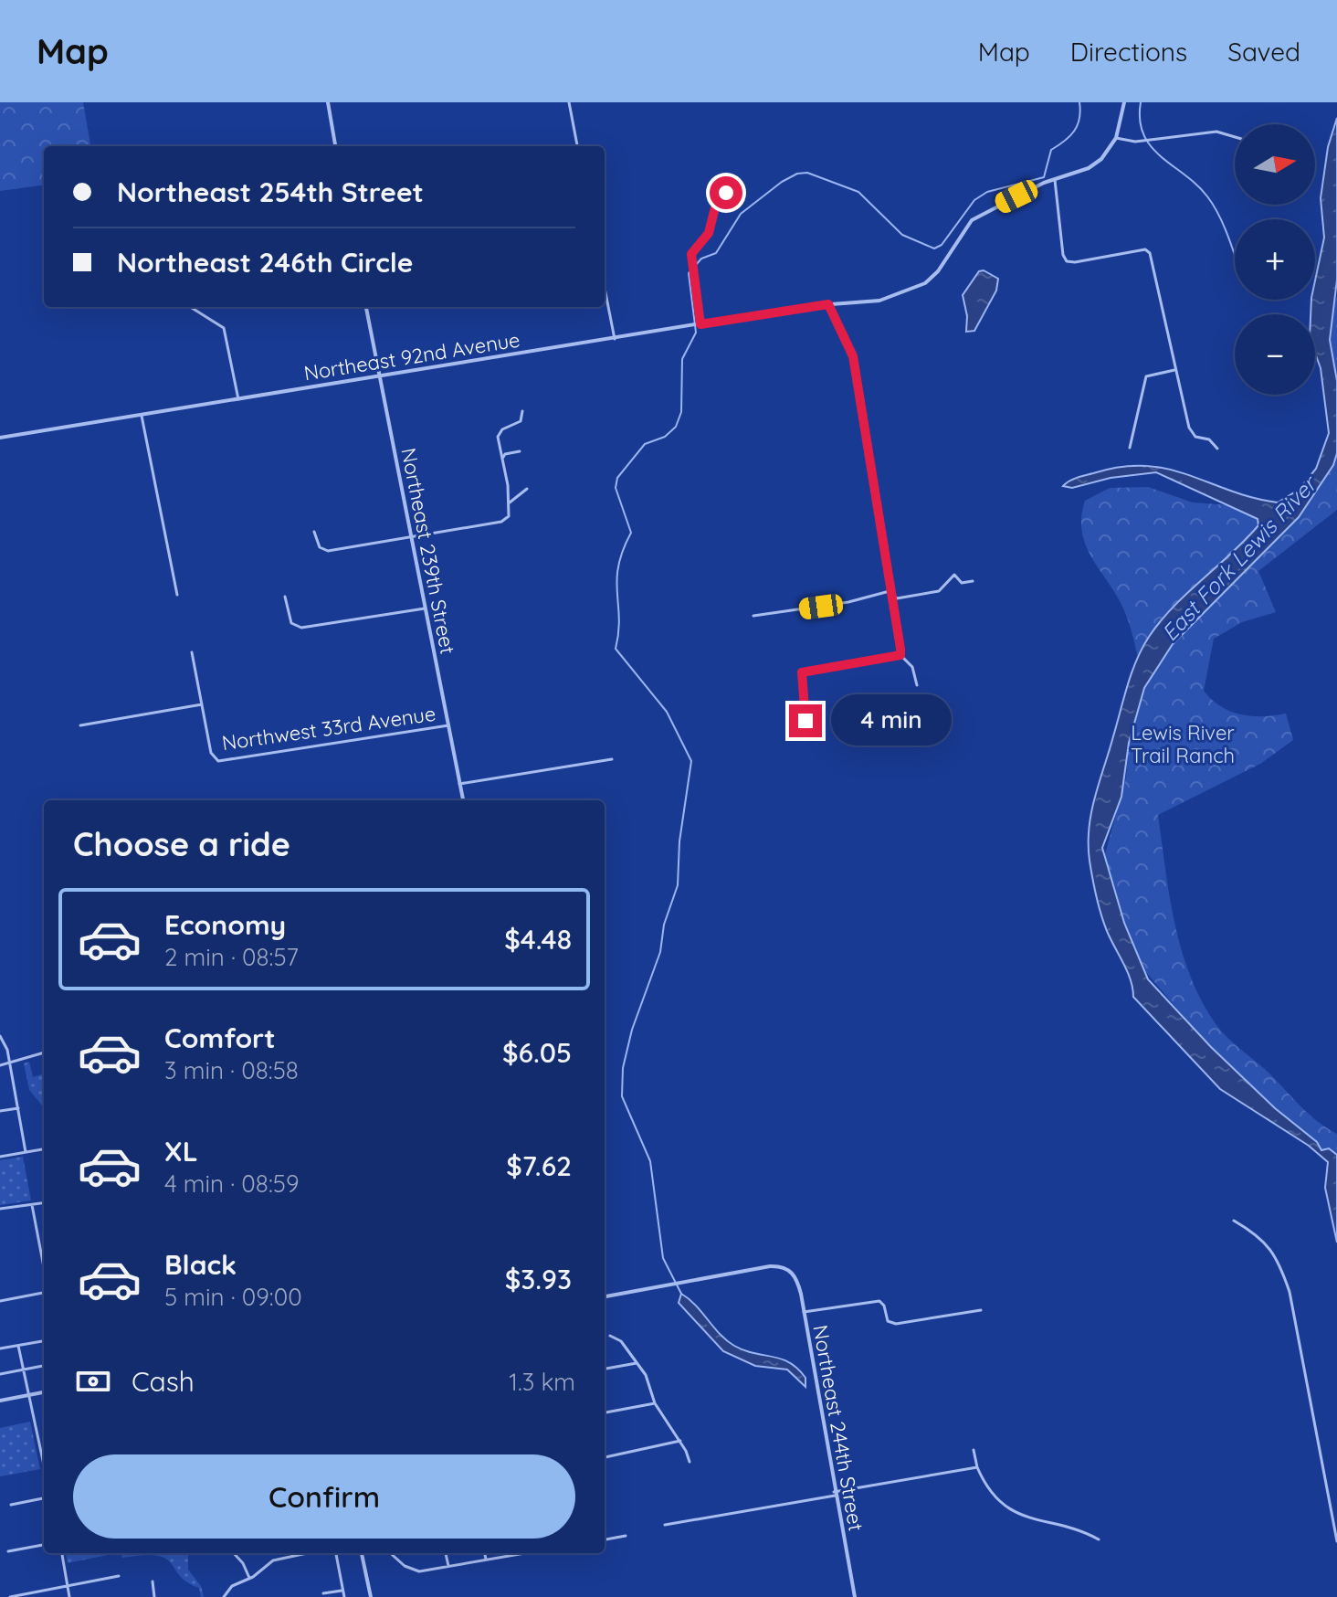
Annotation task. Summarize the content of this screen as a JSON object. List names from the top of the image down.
{
  "streets": {
    "street": [
      "Northeast 92nd Avenue",
      "Northeast 239th Street",
      "Northwest 33rd Avenue",
      "Northeast 244th Street"
    ]
  },
  "crossings": [
    ["Northeast 92nd Avenue", "Northeast 239th Street"],
    ["Northeast 239th Street", "Northwest 33rd Avenue"]
  ],
  "water": ["East Fork Lewis River"],
  "parks": ["Lewis River Trail Ranch"],
  "north": "right",
  "page": {
    "header": "Map",
    "nav": ["Map", "Directions", "Saved"],
    "map_buttons": ["+", "−"],
    "banner": ["Northeast 254th Street", "Northeast 246th Circle"],
    "bubble": "4 min",
    "heading": "Choose a ride",
    "list": [
      {
        "name": "Economy",
        "note": "2 min · 08:57",
        "value": "$4.48"
      },
      {
        "name": "Comfort",
        "note": "3 min · 08:58",
        "value": "$6.05"
      },
      {
        "name": "XL",
        "note": "4 min · 08:59",
        "value": "$7.62"
      },
      {
        "name": "Black",
        "note": "5 min · 09:00",
        "value": "$3.93"
      }
    ],
    "pay": ["Cash", "1.3 km"],
    "buttons": "Confirm"
  }
}
